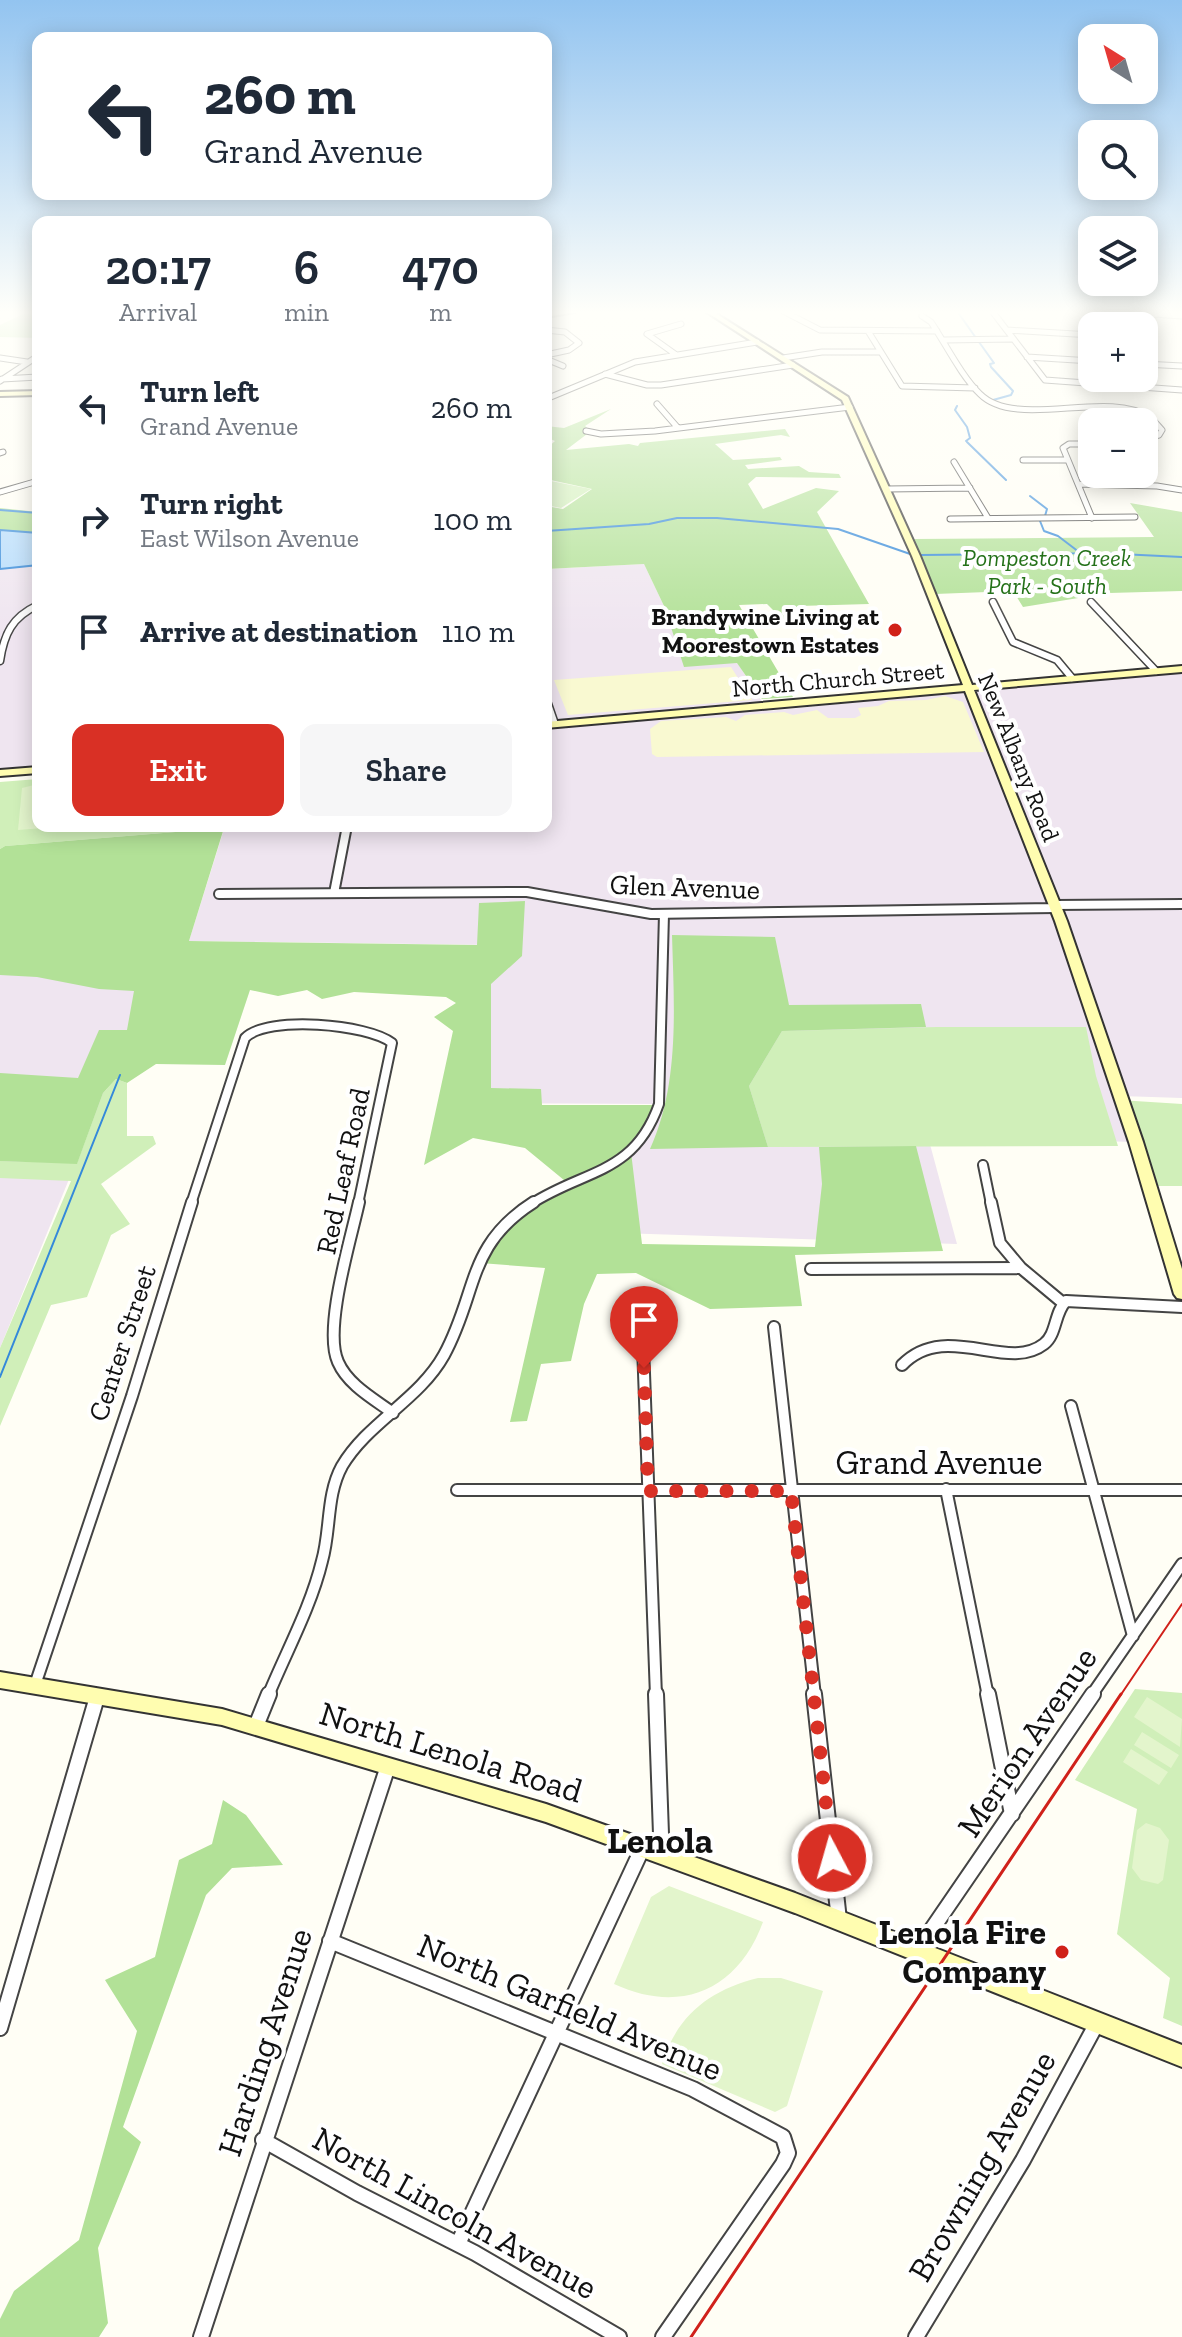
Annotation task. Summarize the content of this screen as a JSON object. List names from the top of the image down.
{
  "streets": {
    "main road": ["North Church Street", "New Albany Road", "North Lenola Road"],
    "street": [
      "Glen Avenue",
      "Red Leaf Road",
      "Center Street",
      "Grand Avenue",
      "Merion Avenue",
      "North Garfield Avenue",
      "Harding Avenue",
      "Browning Avenue",
      "North Lincoln Avenue"
    ]
  },
  "crossings": [
    ["North Church Street", "New Albany Road"],
    ["New Albany Road", "Glen Avenue"],
    ["Red Leaf Road", "Center Street"],
    ["Center Street", "North Lenola Road"],
    ["Merion Avenue", "North Lenola Road"],
    ["North Lenola Road", "Harding Avenue"],
    ["North Lenola Road", "Browning Avenue"],
    ["North Garfield Avenue", "Harding Avenue"],
    ["Harding Avenue", "North Lincoln Avenue"]
  ],
  "districts": ["Lenola"],
  "parks": ["Pompeston Creek Park - South"],
  "places": ["Brandywine Living at Moorestown Estates", "Lenola Fire Company"],
  "north": "top left",
  "page": {
    "map_buttons": ["+", "−"],
    "turn": ["260 m", "Grand Avenue"],
    "eta": [
      "20:17",
      "Arrival",
      "6",
      "min",
      "470",
      "m"
    ],
    "list": [
      {
        "name": "Turn left",
        "note": "Grand Avenue",
        "value": "260 m"
      },
      {
        "name": "Turn right",
        "note": "East Wilson Avenue",
        "value": "100 m"
      },
      {
        "name": "Arrive at destination",
        "value": "110 m"
      }
    ],
    "buttons": ["Exit", "Share"]
  }
}
